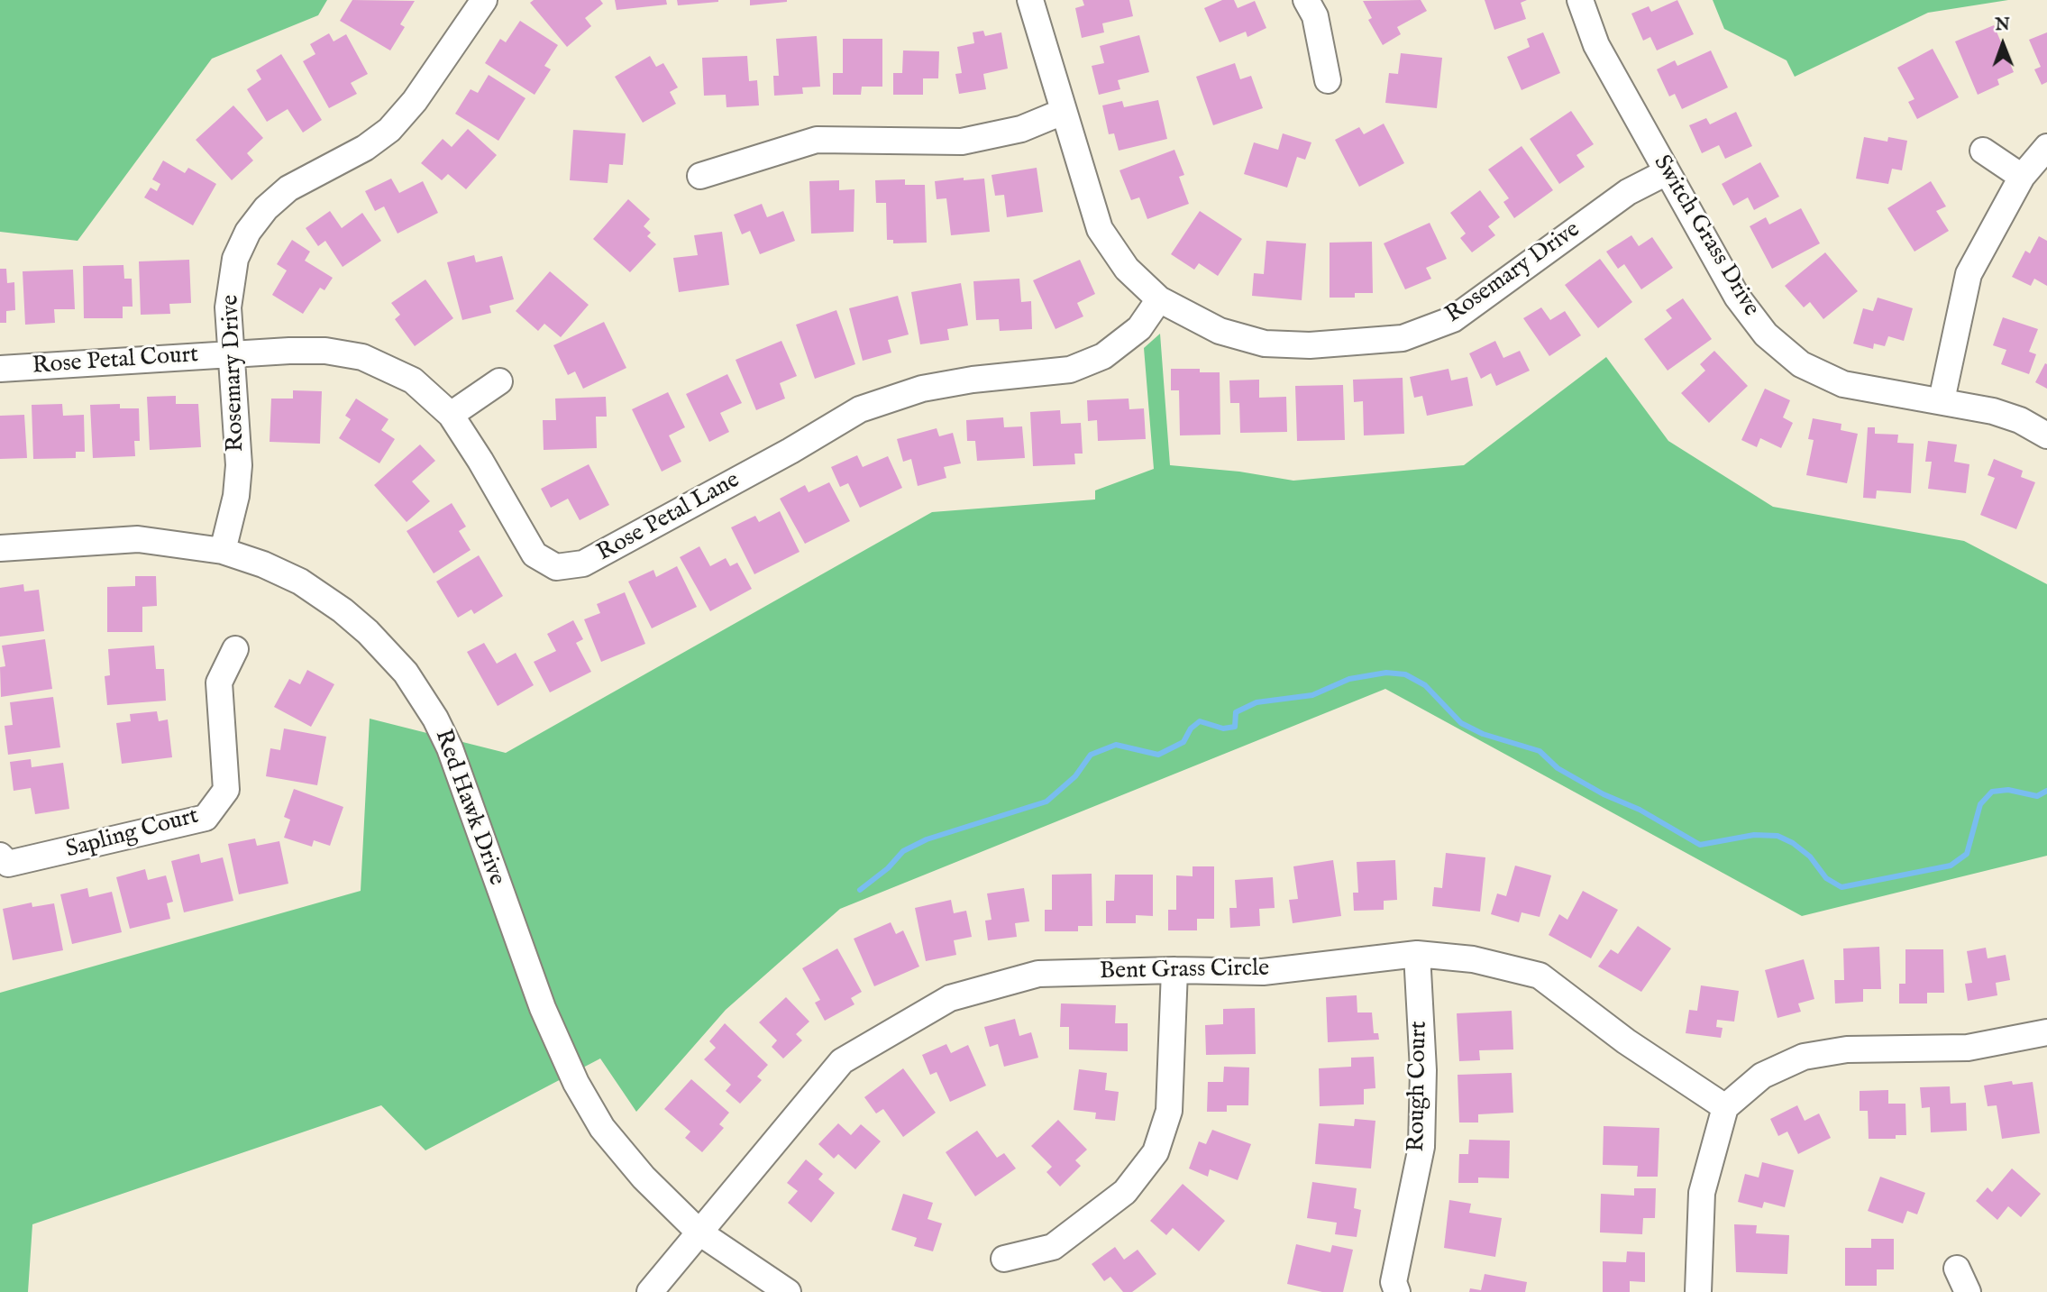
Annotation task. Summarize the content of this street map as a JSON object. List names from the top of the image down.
{
  "streets": {
    "street": [
      "Switch Grass Drive",
      "Rosemary Drive",
      "Rose Petal Court",
      "Rose Petal Lane",
      "Red Hawk Drive",
      "Sapling Court",
      "Bent Grass Circle",
      "Rough Court"
    ]
  },
  "crossings": [
    ["Switch Grass Drive", "Rosemary Drive"],
    ["Rosemary Drive", "Rose Petal Court"],
    ["Rosemary Drive", "Rose Petal Lane"],
    ["Rosemary Drive", "Red Hawk Drive"],
    ["Rose Petal Court", "Rose Petal Lane"],
    ["Red Hawk Drive", "Bent Grass Circle"],
    ["Bent Grass Circle", "Rough Court"]
  ],
  "north": "top"
}
